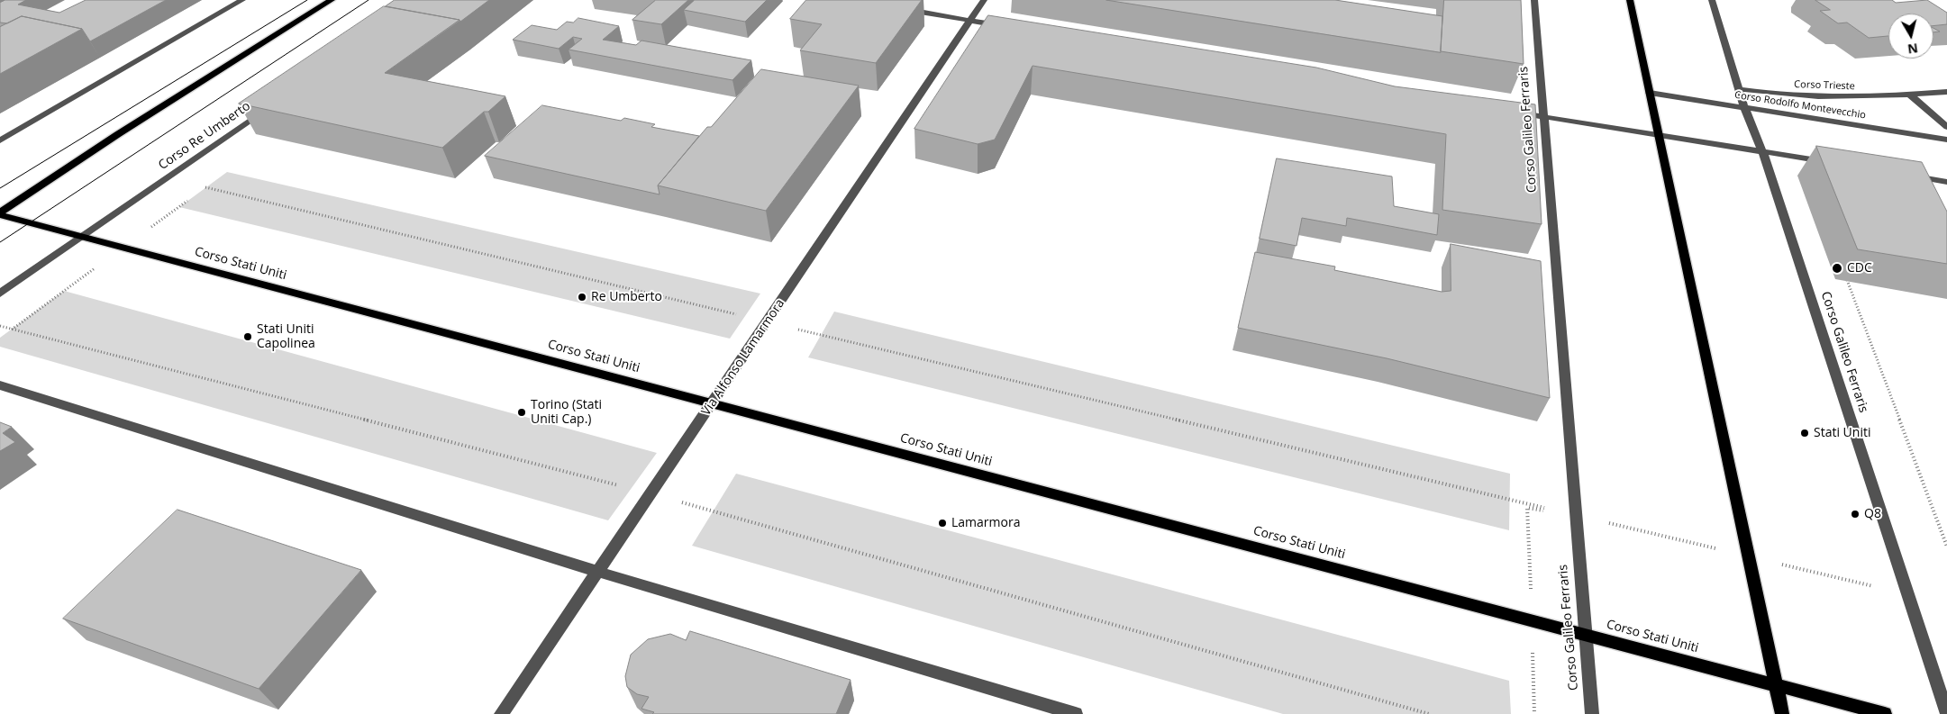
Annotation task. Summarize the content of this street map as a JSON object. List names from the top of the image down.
{
  "streets": {
    "main road": ["Corso Stati Uniti"],
    "street": [
      "Corso Trieste",
      "Corso Rodolfo Montevecchio",
      "Corso Galileo Ferraris",
      "Corso Re Umberto",
      "Via Alfonso Lamarmora"
    ]
  },
  "crossings": [
    ["Corso Trieste", "Corso Galileo Ferraris"],
    ["Corso Rodolfo Montevecchio", "Corso Galileo Ferraris"],
    ["Corso Galileo Ferraris", "Corso Stati Uniti"],
    ["Corso Re Umberto", "Corso Stati Uniti"],
    ["Corso Stati Uniti", "Via Alfonso Lamarmora"]
  ],
  "places": [
    "CDC",
    "Re Umberto",
    "Stati Uniti Capolinea",
    "Torino (Stati Uniti Cap.)",
    "Stati Uniti",
    "Q8",
    "Lamarmora"
  ],
  "north": "bottom"
}
